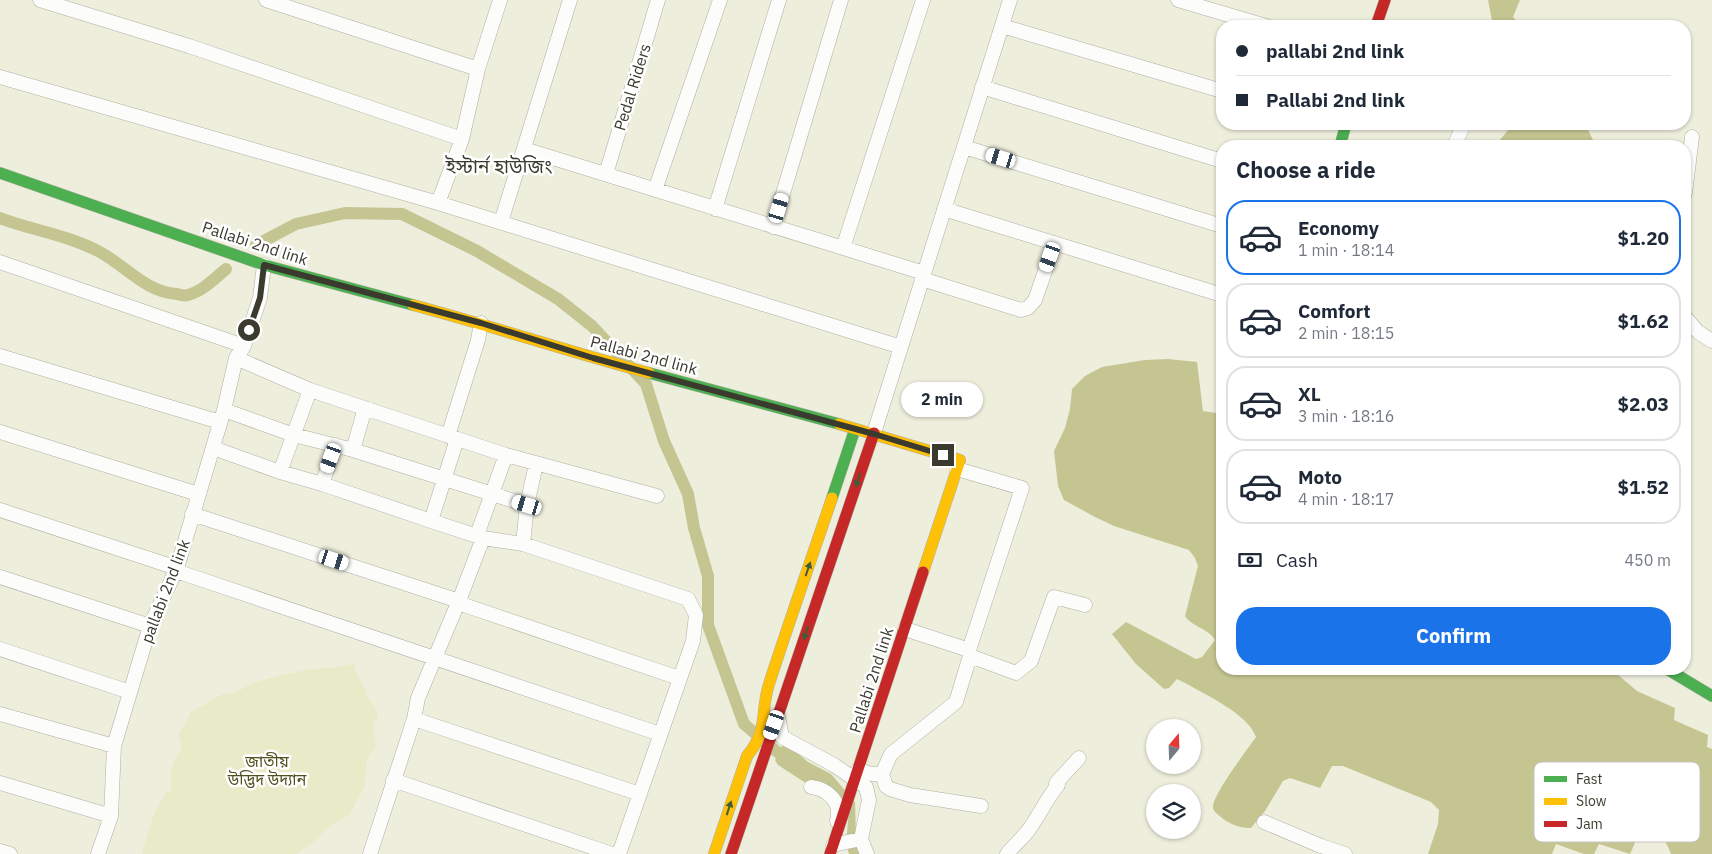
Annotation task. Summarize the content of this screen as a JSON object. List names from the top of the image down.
{
  "streets": {
    "street": ["Pedal Riders", "Pallabi 2nd link", "pallabi 2nd link"]
  },
  "crossings": [
    ["Pallabi 2nd link", "pallabi 2nd link"]
  ],
  "districts": ["ইস্টার্ন হাউজিং"],
  "parks": ["জাতীয় উদ্ভিদ উদ্যান"],
  "legend": ["Fast", "Slow", "Jam"],
  "north": "top",
  "page": {
    "banner": ["pallabi 2nd link", "Pallabi 2nd link"],
    "heading": "Choose a ride",
    "list": [
      {
        "name": "Economy",
        "note": "1 min · 18:14",
        "value": "$1.20"
      },
      {
        "name": "Comfort",
        "note": "2 min · 18:15",
        "value": "$1.62"
      },
      {
        "name": "XL",
        "note": "3 min · 18:16",
        "value": "$2.03"
      },
      {
        "name": "Moto",
        "note": "4 min · 18:17",
        "value": "$1.52"
      }
    ],
    "bubble": "2 min",
    "pay": ["Cash", "450 m"],
    "buttons": "Confirm"
  }
}
